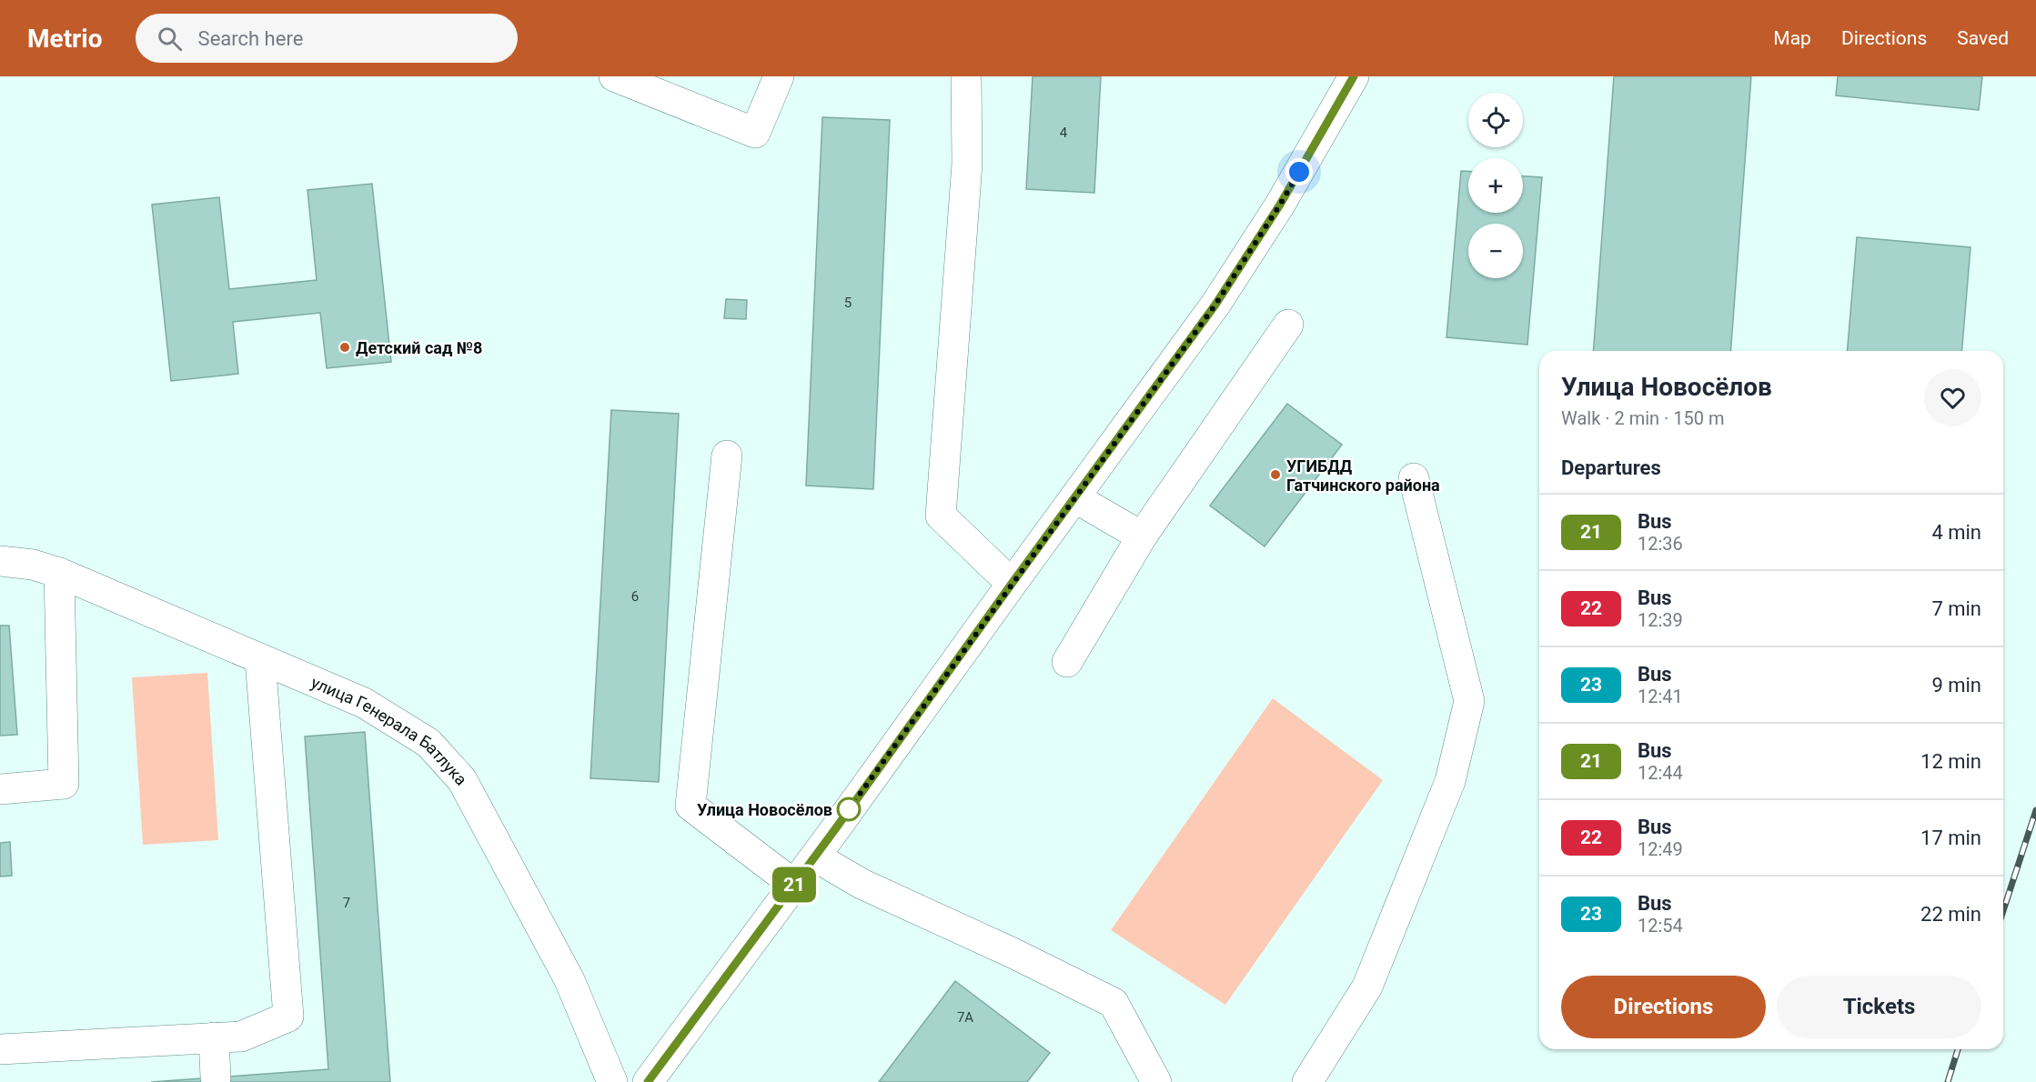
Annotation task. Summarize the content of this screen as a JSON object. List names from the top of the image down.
{
  "streets": {
    "street": ["улица Генерала Батлука"]
  },
  "places": ["Детский сад №8", "УГИБДД Гатчинского района", "Улица Новосёлов"],
  "lines": ["bus line 21"],
  "house_numbers": [
    "4",
    "5",
    "6",
    "7",
    "7А"
  ],
  "page": {
    "header": "Metrio",
    "search": "Search here",
    "nav": ["Map", "Directions", "Saved"],
    "on_map": "21",
    "map_buttons": ["+", "−"],
    "heading": [
      ["Улица Новосёлов", "Walk · 2 min · 150 m"],
      "Departures"
    ],
    "list": [
      {
        "mark": "21",
        "name": "Bus",
        "note": "12:36",
        "value": "4 min"
      },
      {
        "mark": "22",
        "name": "Bus",
        "note": "12:39",
        "value": "7 min"
      },
      {
        "mark": "23",
        "name": "Bus",
        "note": "12:41",
        "value": "9 min"
      },
      {
        "mark": "21",
        "name": "Bus",
        "note": "12:44",
        "value": "12 min"
      },
      {
        "mark": "22",
        "name": "Bus",
        "note": "12:49",
        "value": "17 min"
      },
      {
        "mark": "23",
        "name": "Bus",
        "note": "12:54",
        "value": "22 min"
      }
    ],
    "buttons": ["Directions", "Tickets"]
  }
}
